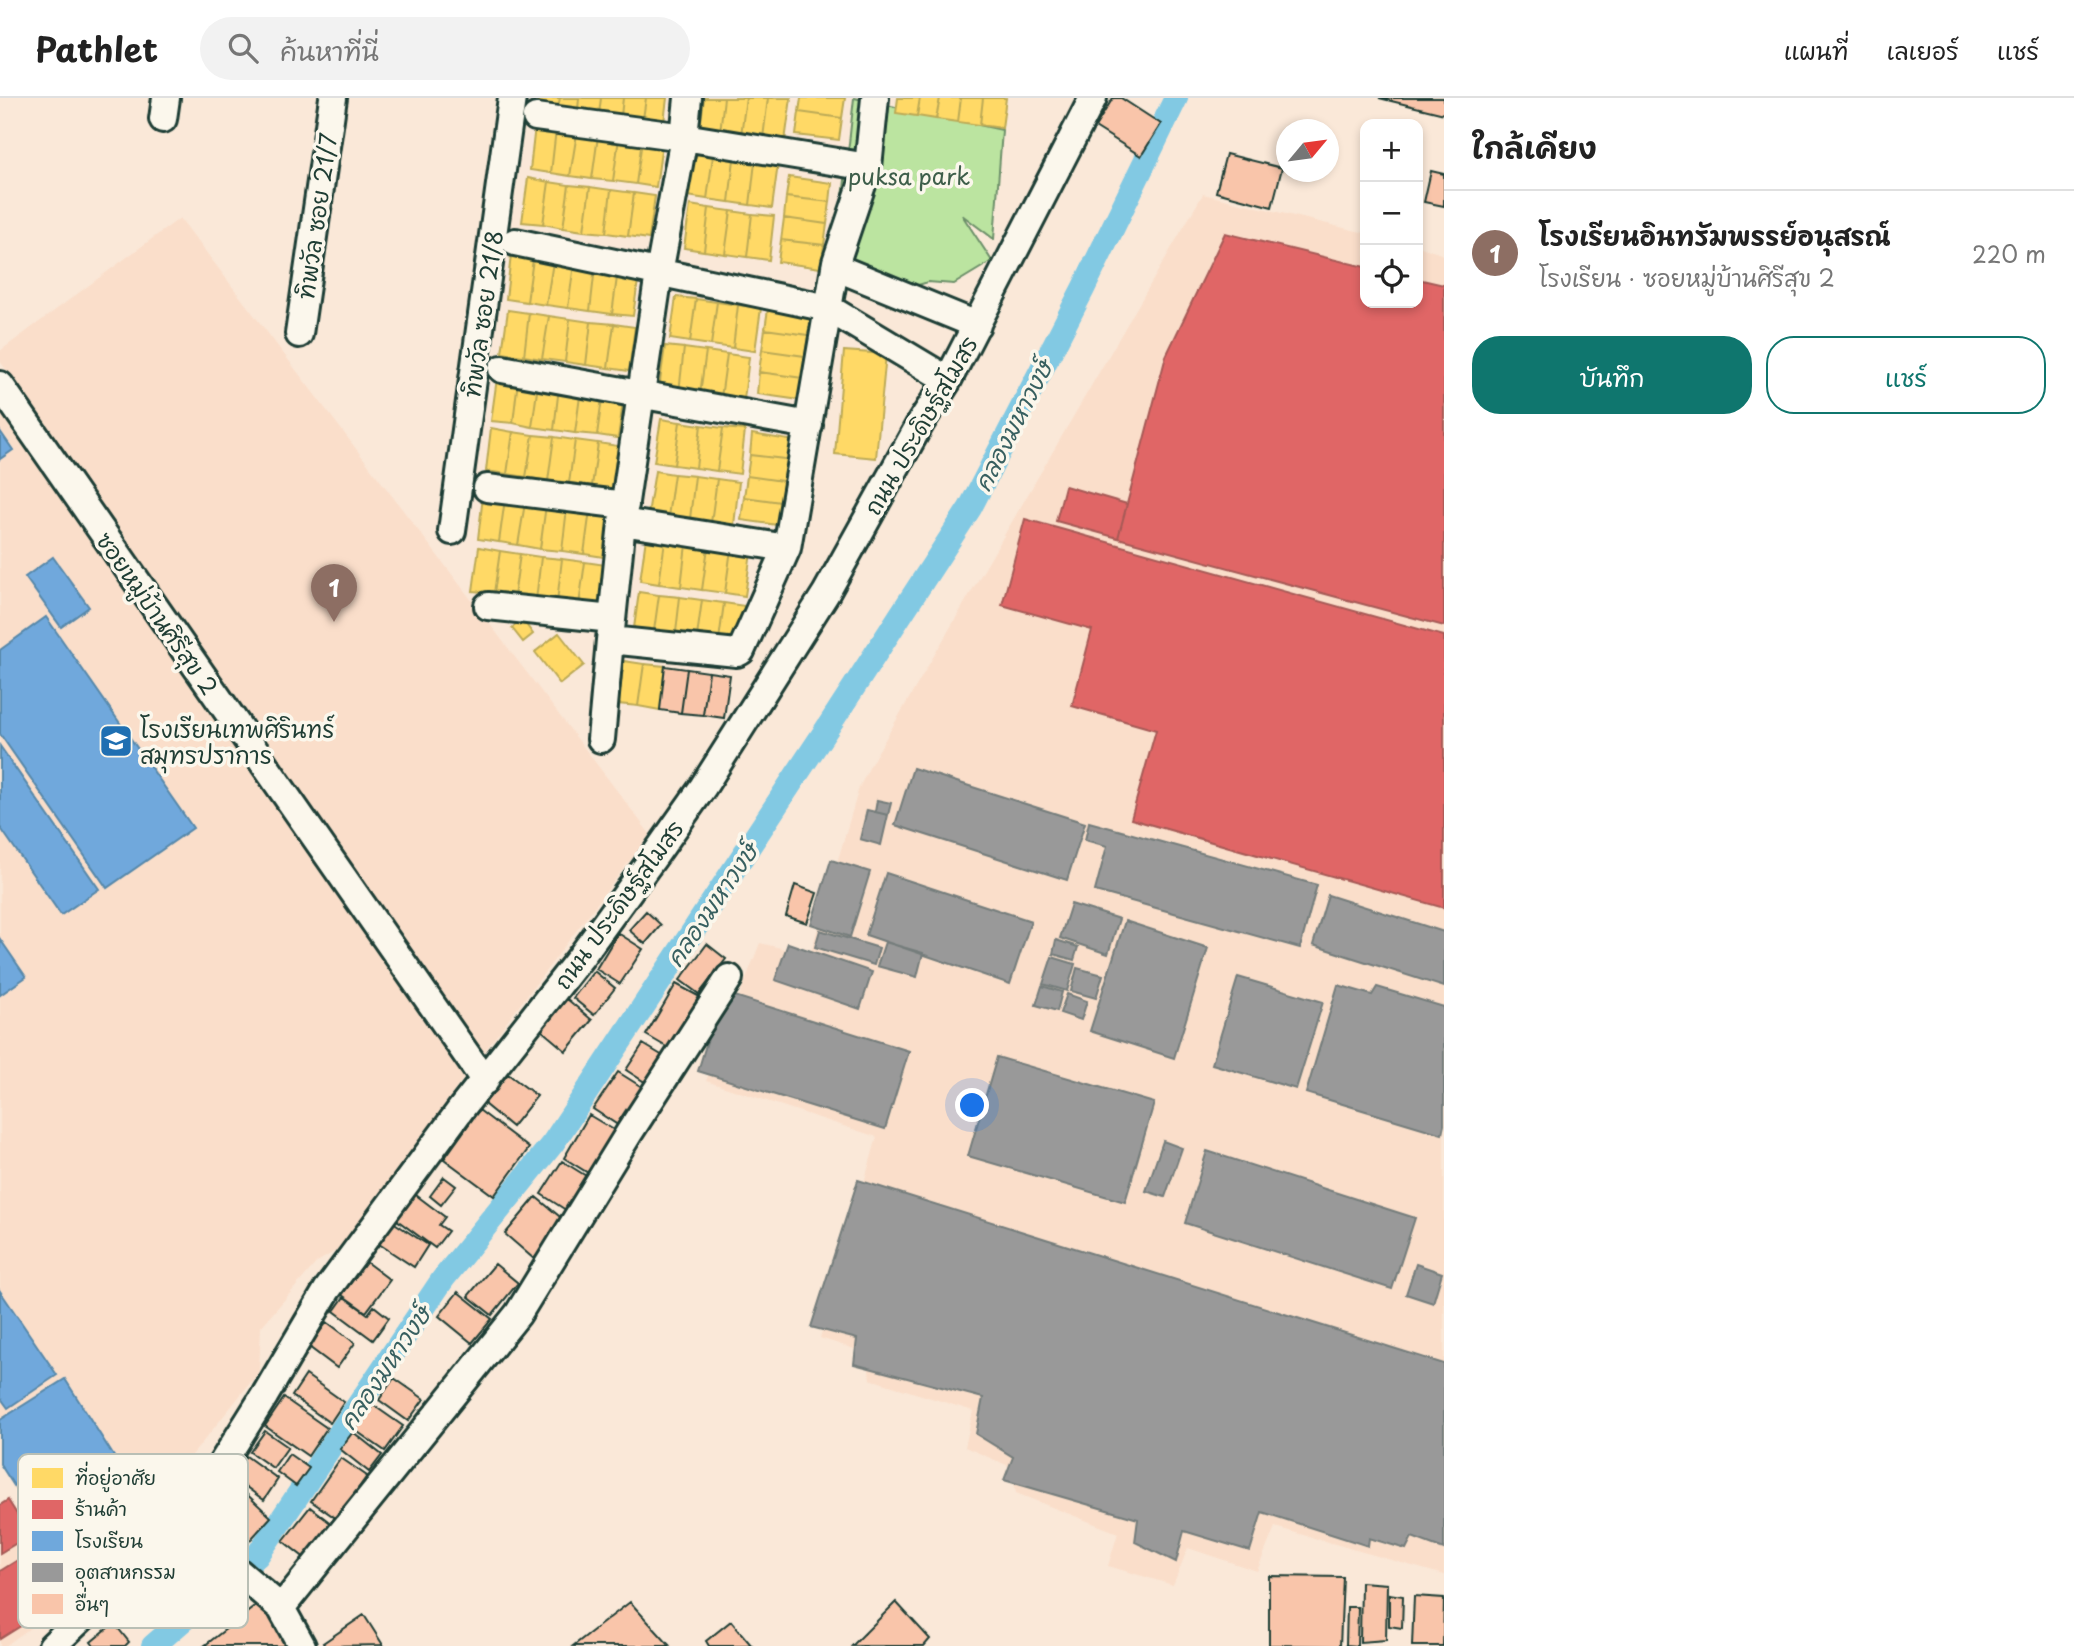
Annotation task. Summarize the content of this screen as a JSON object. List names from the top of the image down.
{
  "streets": {
    "street": [
      "ทิพวัล ซอย 21/7",
      "ทิพวัล ซอย 21/8",
      "ถนน ประดิษฐ์สโมสร",
      "ซอยหมู่บ้านศิรีสุข 2"
    ]
  },
  "crossings": [
    ["ถนน ประดิษฐ์สโมสร", "ซอยหมู่บ้านศิรีสุข 2"]
  ],
  "water": ["คลองมหาวงษ์"],
  "parks": ["puksa park"],
  "places": {
    "school or university": ["โรงเรียนเทพศิรินทร์ สมุทรปราการ"]
  },
  "legend": [
    "ที่อยู่อาศัย",
    "ร้านค้า",
    "โรงเรียน",
    "อุตสาหกรรม",
    "อื่นๆ"
  ],
  "north": "top right",
  "page": {
    "header": "Pathlet",
    "search": "ค้นหาที่นี่",
    "nav": ["แผนที่", "เลเยอร์", "แชร์"],
    "heading": "ใกล้เคียง",
    "map_buttons": ["+", "−"],
    "list": [
      {
        "mark": "1",
        "name": "โรงเรียนอินทรัมพรรย์อนุสรณ์",
        "note": "โรงเรียน · ซอยหมู่บ้านศิรีสุข 2",
        "value": "220 m"
      }
    ],
    "buttons": ["บันทึก", "แชร์"],
    "pins": "1"
  }
}
